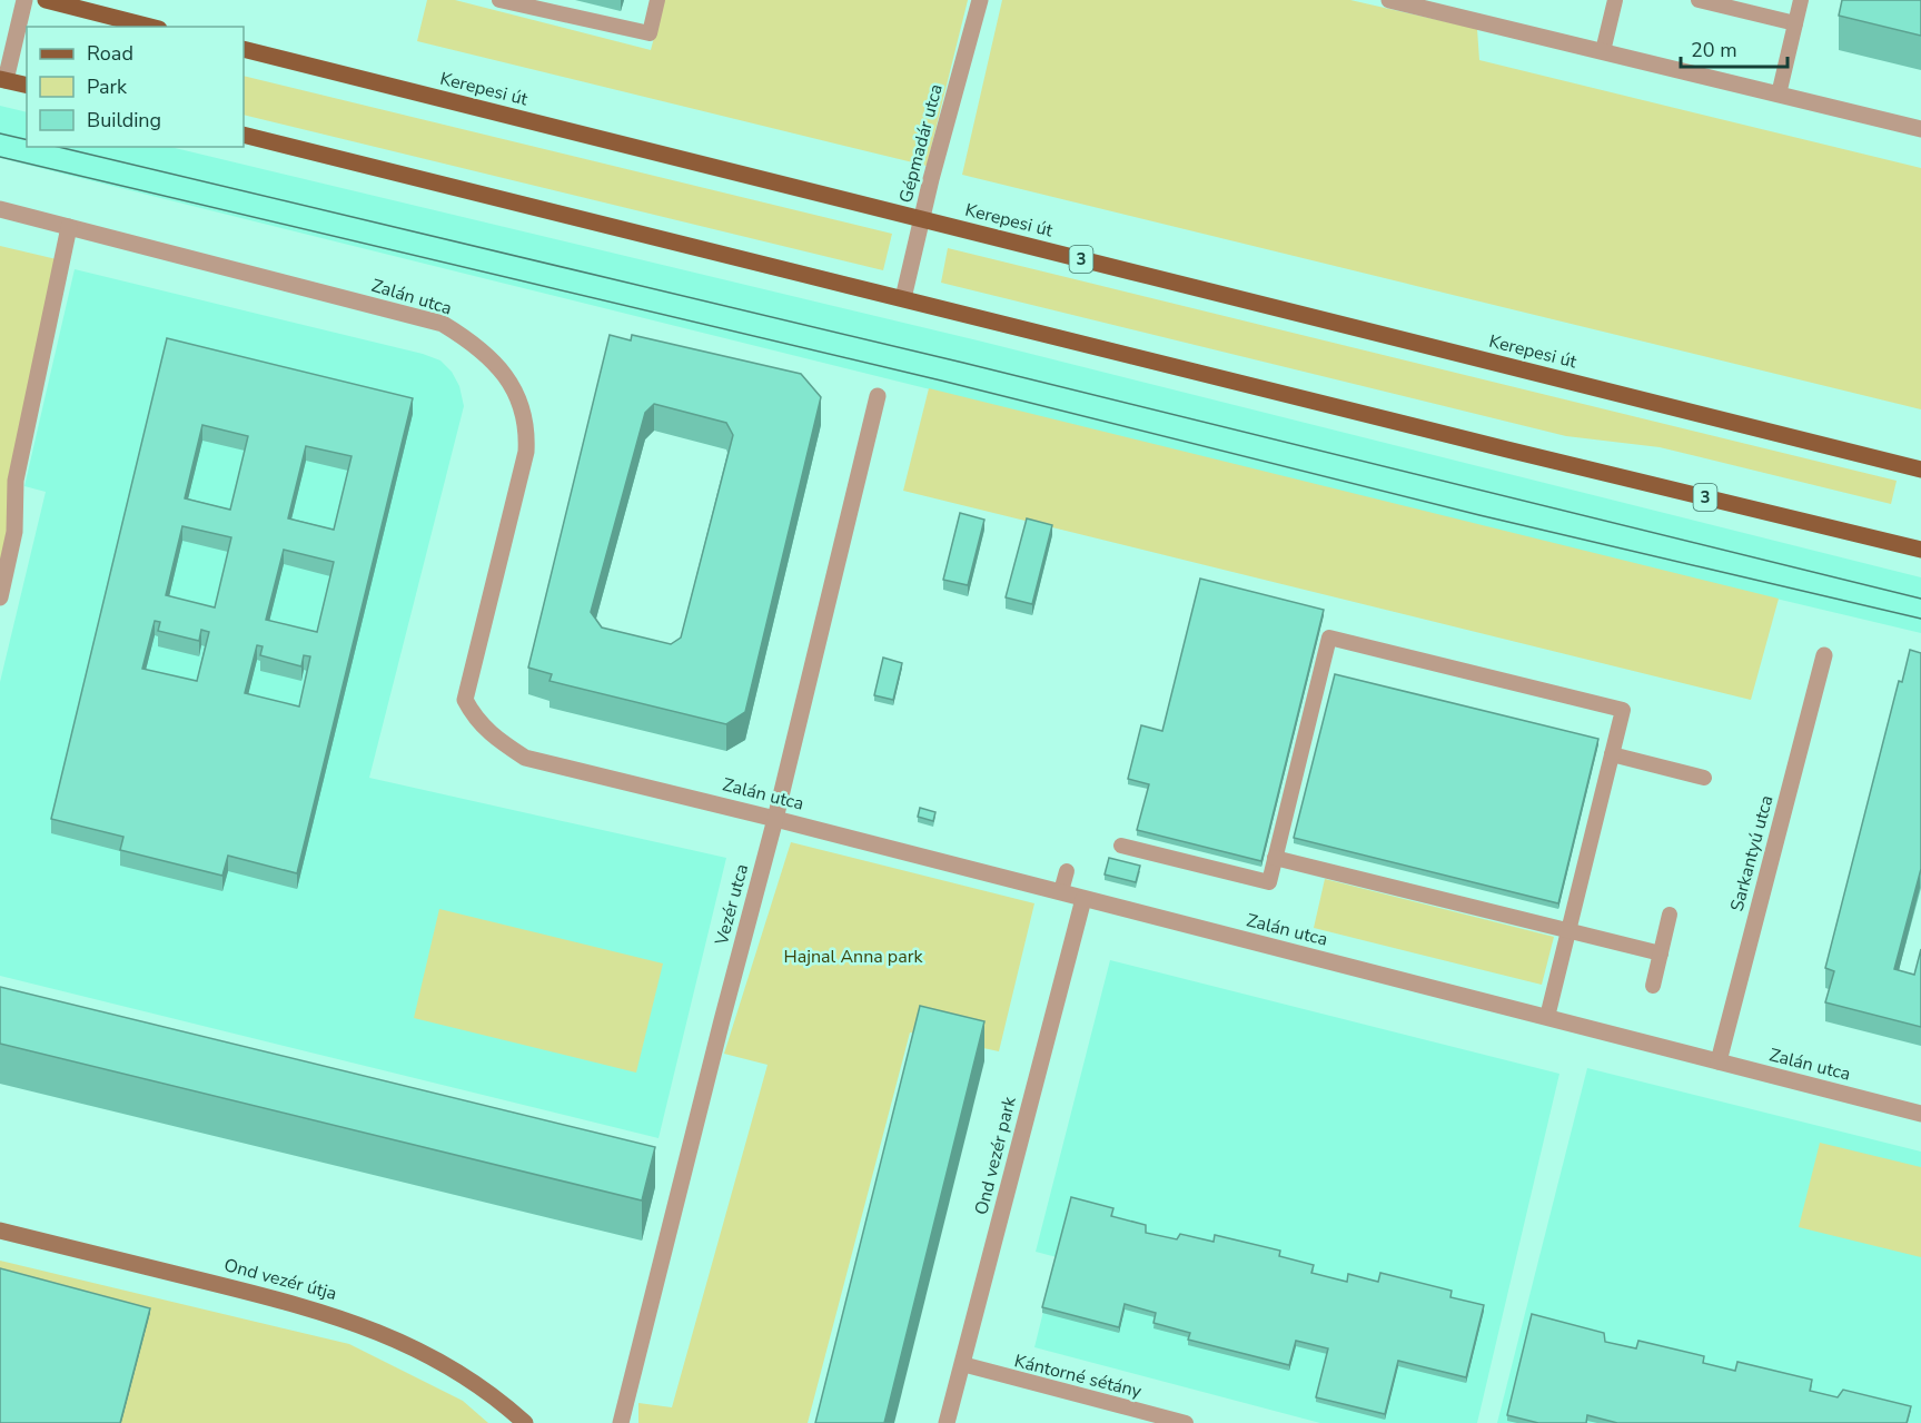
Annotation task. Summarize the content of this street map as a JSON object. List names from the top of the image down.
{
  "streets": {
    "main road": ["Kerepesi út", "3"],
    "street": [
      "Gépmadár utca",
      "Zalán utca",
      "Sarkantyú utca",
      "Vezér utca",
      "Ond vezér park",
      "Ond vezér útja"
    ],
    "lane": ["Kántorné sétány"]
  },
  "crossings": [
    ["Kerepesi út", "Gépmadár utca"],
    ["Gépmadár utca", "3"],
    ["Zalán utca", "Sarkantyú utca"],
    ["Zalán utca", "Vezér utca"],
    ["Zalán utca", "Ond vezér park"],
    ["Ond vezér park", "Kántorné sétány"]
  ],
  "parks": ["Hajnal Anna park"],
  "legend": ["Road", "Park", "Building"],
  "scale_bar": "20 m"
}
